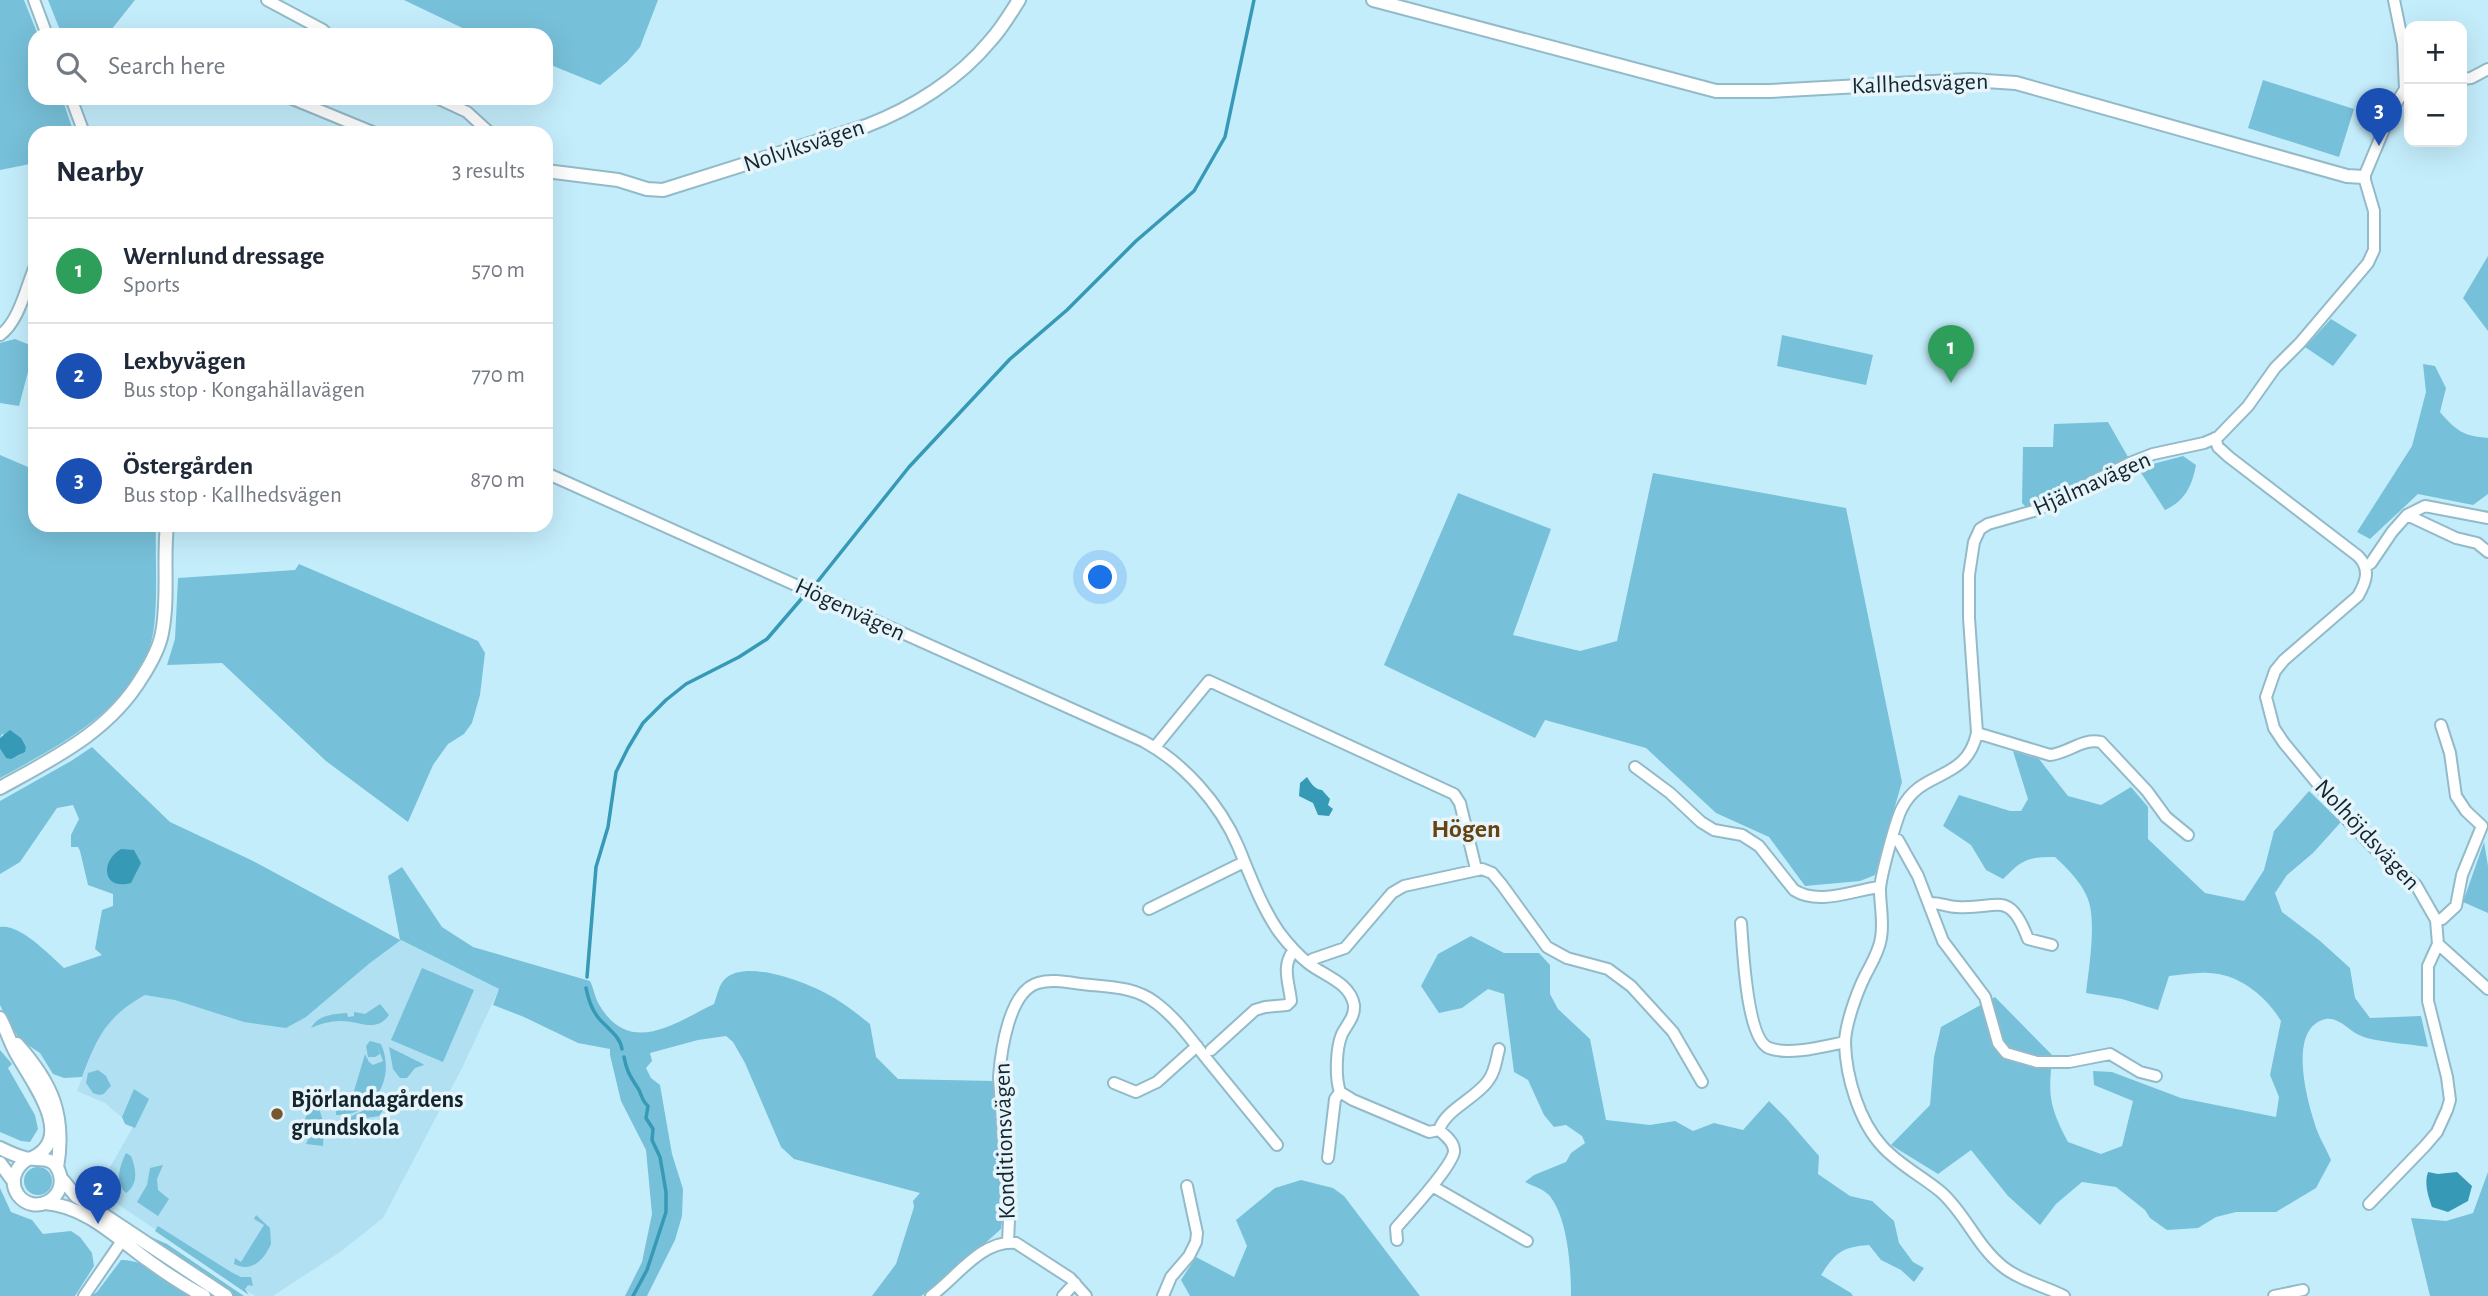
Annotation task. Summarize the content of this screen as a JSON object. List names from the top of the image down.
{
  "streets": {
    "street": [
      "Kallhedsvägen",
      "Nolviksvägen",
      "Hjälmavägen",
      "Högenvägen",
      "Nolhöjdsvägen",
      "Konditionsvägen"
    ]
  },
  "districts": ["Högen"],
  "places": ["Björlandagårdens grundskola"],
  "page": {
    "map_buttons": ["+", "−"],
    "search": "Search here",
    "pins": ["3", "1", "2"],
    "heading": ["Nearby", "3 results"],
    "list": [
      {
        "mark": "1",
        "name": "Wernlund dressage",
        "note": "Sports",
        "value": "570 m"
      },
      {
        "mark": "2",
        "name": "Lexbyvägen",
        "note": "Bus stop · Kongahällavägen",
        "value": "770 m"
      },
      {
        "mark": "3",
        "name": "Östergården",
        "note": "Bus stop · Kallhedsvägen",
        "value": "870 m"
      }
    ]
  }
}
